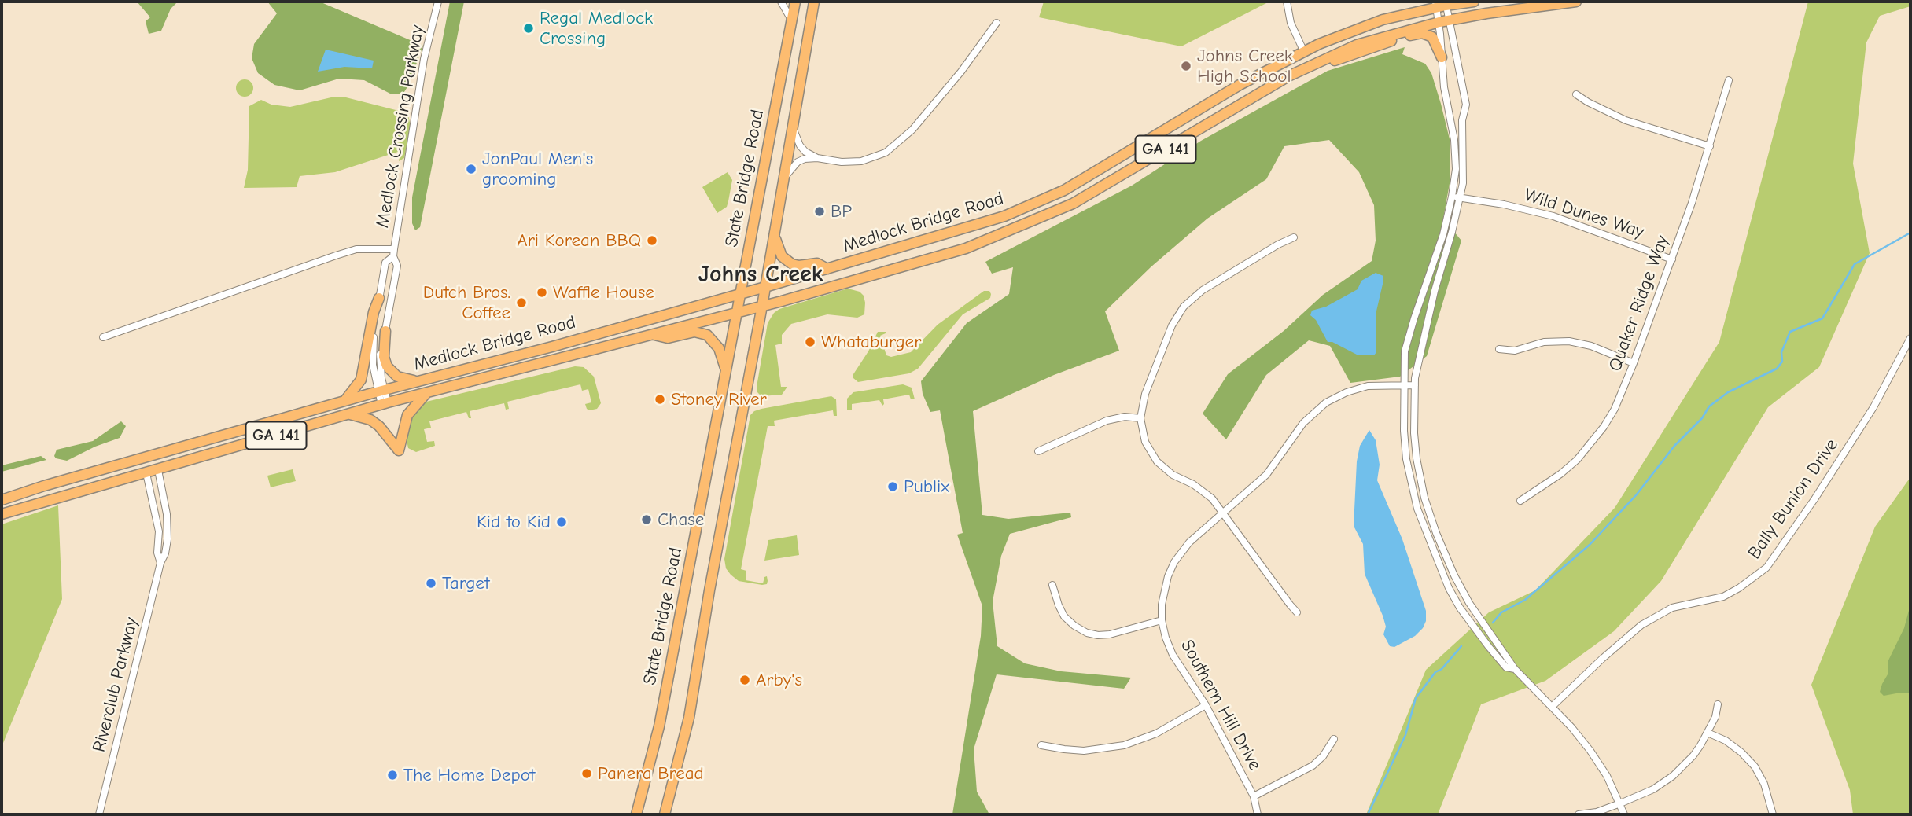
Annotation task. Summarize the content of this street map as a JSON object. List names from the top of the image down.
{
  "streets": {
    "highway": ["GA 141", "State Bridge Road", "Medlock Bridge Road"],
    "street": [
      "Medlock Crossing Parkway",
      "Wild Dunes Way",
      "Quaker Ridge Way",
      "Bally Bunion Drive",
      "Riverclub Parkway",
      "Southern Hill Drive"
    ]
  },
  "crossings": [
    ["Medlock Crossing Parkway", "Medlock Bridge Road"],
    ["State Bridge Road", "Medlock Bridge Road"],
    ["Wild Dunes Way", "Quaker Ridge Way"],
    ["Medlock Bridge Road", "Riverclub Parkway"]
  ],
  "districts": ["Johns Creek"],
  "places": [
    "Regal Medlock Crossing",
    "Johns Creek High School",
    "JonPaul Men's grooming",
    "BP",
    "Ari Korean BBQ",
    "Waffle House",
    "Dutch Bros. Coffee",
    "Whataburger",
    "Stoney River",
    "Publix",
    "Chase",
    "Kid to Kid",
    "Target",
    "Arby's",
    "Panera Bread",
    "The Home Depot"
  ]
}
